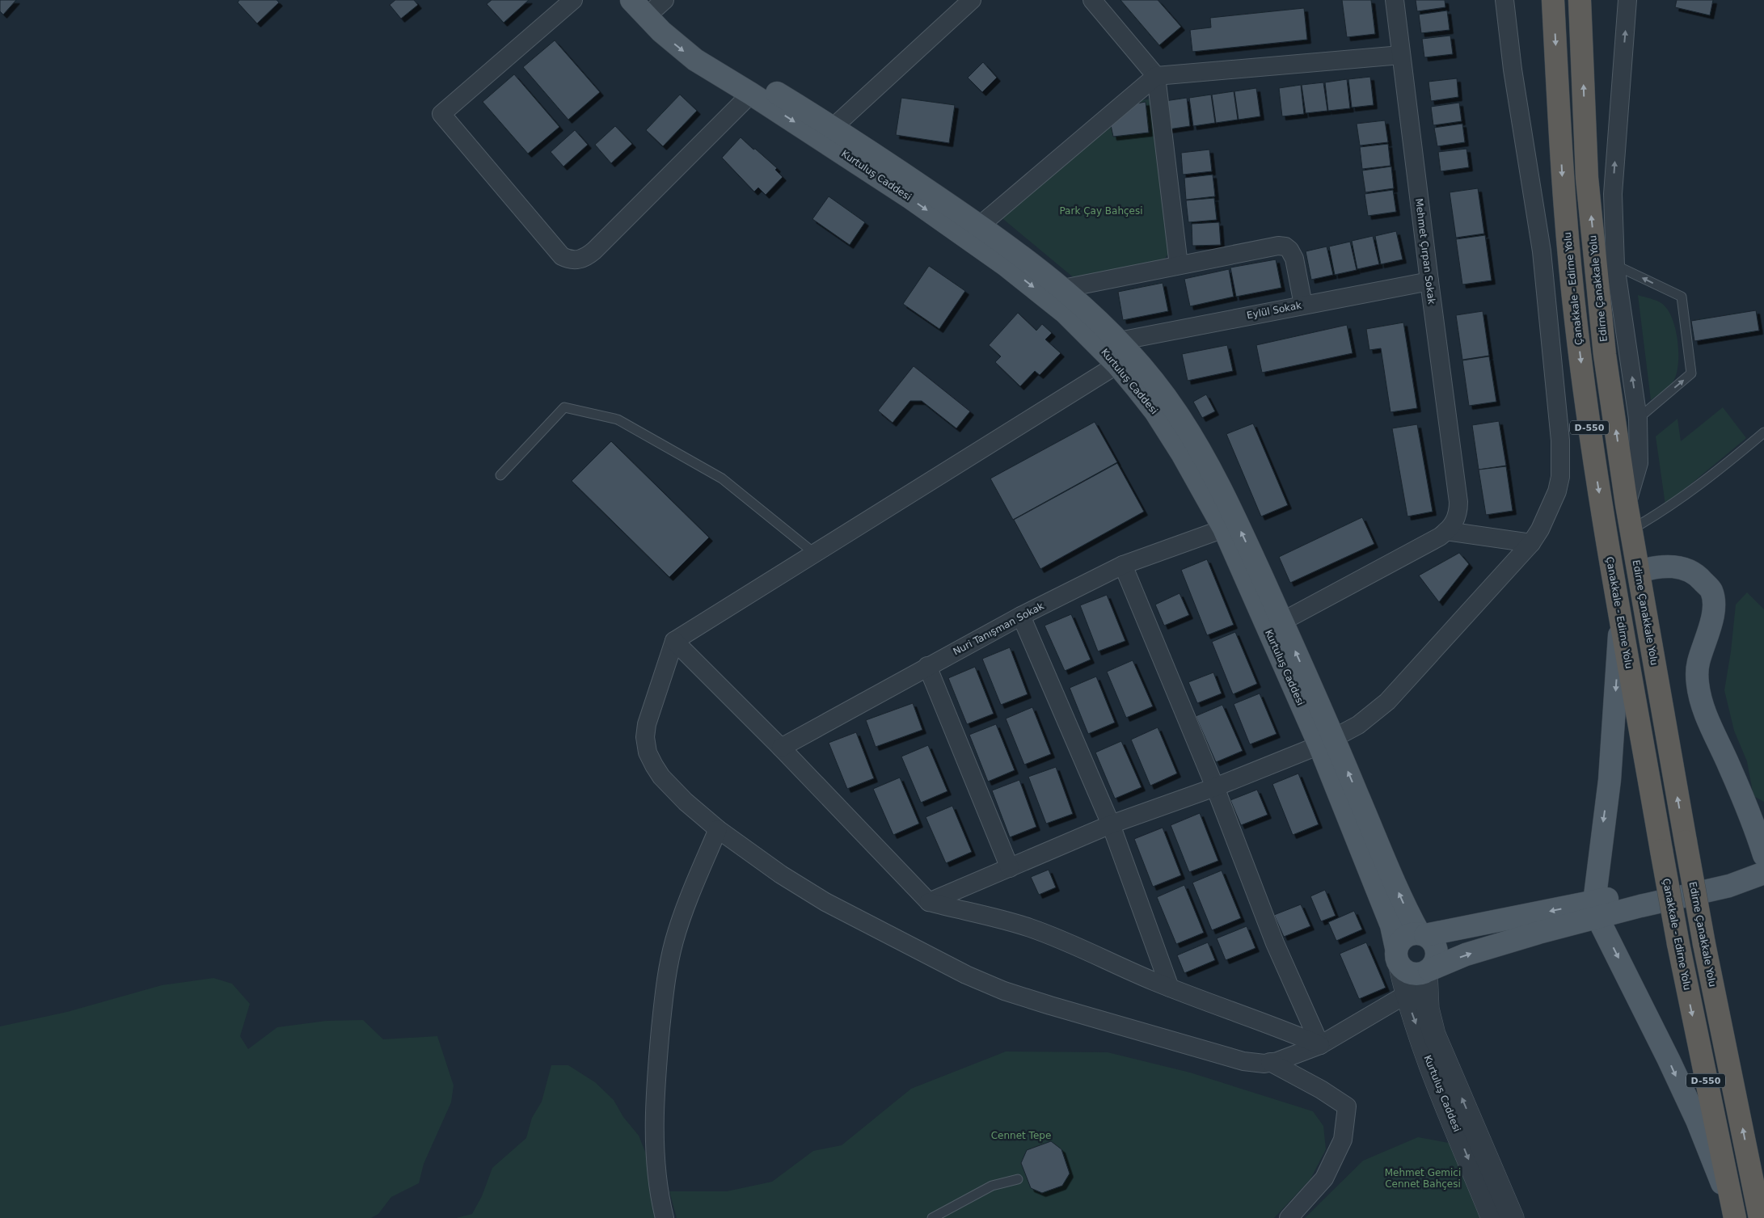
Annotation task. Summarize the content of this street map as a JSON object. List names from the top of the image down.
{
  "streets": {
    "highway": ["Çanakkale - Edirne Yolu", "Edirne Çanakkale Yolu", "D-550"],
    "main road": ["Kurtuluş Caddesi"],
    "street": ["Mehmet Çırpan Sokak", "Eylül Sokak", "Nuri Tanışman Sokak"]
  },
  "crossings": [
    ["Kurtuluş Caddesi", "Eylül Sokak"],
    ["Kurtuluş Caddesi", "Nuri Tanışman Sokak"],
    ["Mehmet Çırpan Sokak", "Eylül Sokak"],
    ["Edirne Çanakkale Yolu", "D-550"]
  ],
  "one_way": ["Çanakkale - Edirne Yolu", "Edirne Çanakkale Yolu"],
  "parks": ["Park Çay Bahçesi", "Cennet Tepe", "Mehmet Gemici Cennet Bahçesi"]
}
